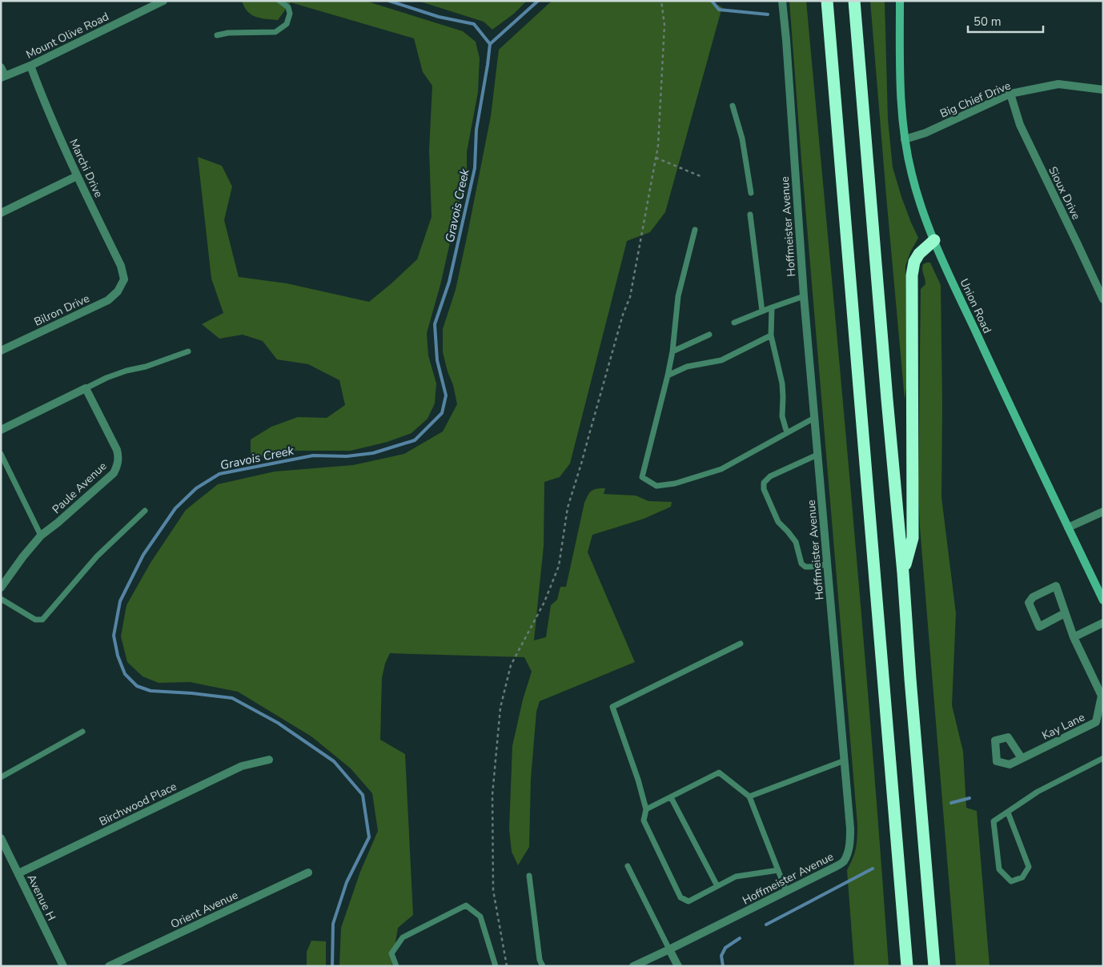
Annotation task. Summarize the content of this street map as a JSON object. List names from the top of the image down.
{
  "streets": {
    "main road": ["Union Road"],
    "street": [
      "Mount Olive Road",
      "Big Chief Drive",
      "Marchi Drive",
      "Sioux Drive",
      "Hoffmeister Avenue",
      "Bilron Drive",
      "Paule Avenue",
      "Kay Lane",
      "Birchwood Place",
      "Avenue H",
      "Orient Avenue"
    ]
  },
  "crossings": [
    ["Mount Olive Road", "Marchi Drive"],
    ["Big Chief Drive", "Sioux Drive"],
    ["Big Chief Drive", "Union Road"],
    ["Marchi Drive", "Bilron Drive"],
    ["Birchwood Place", "Avenue H"]
  ],
  "water": ["Gravois Creek"],
  "scale_bar": "50 m"
}
